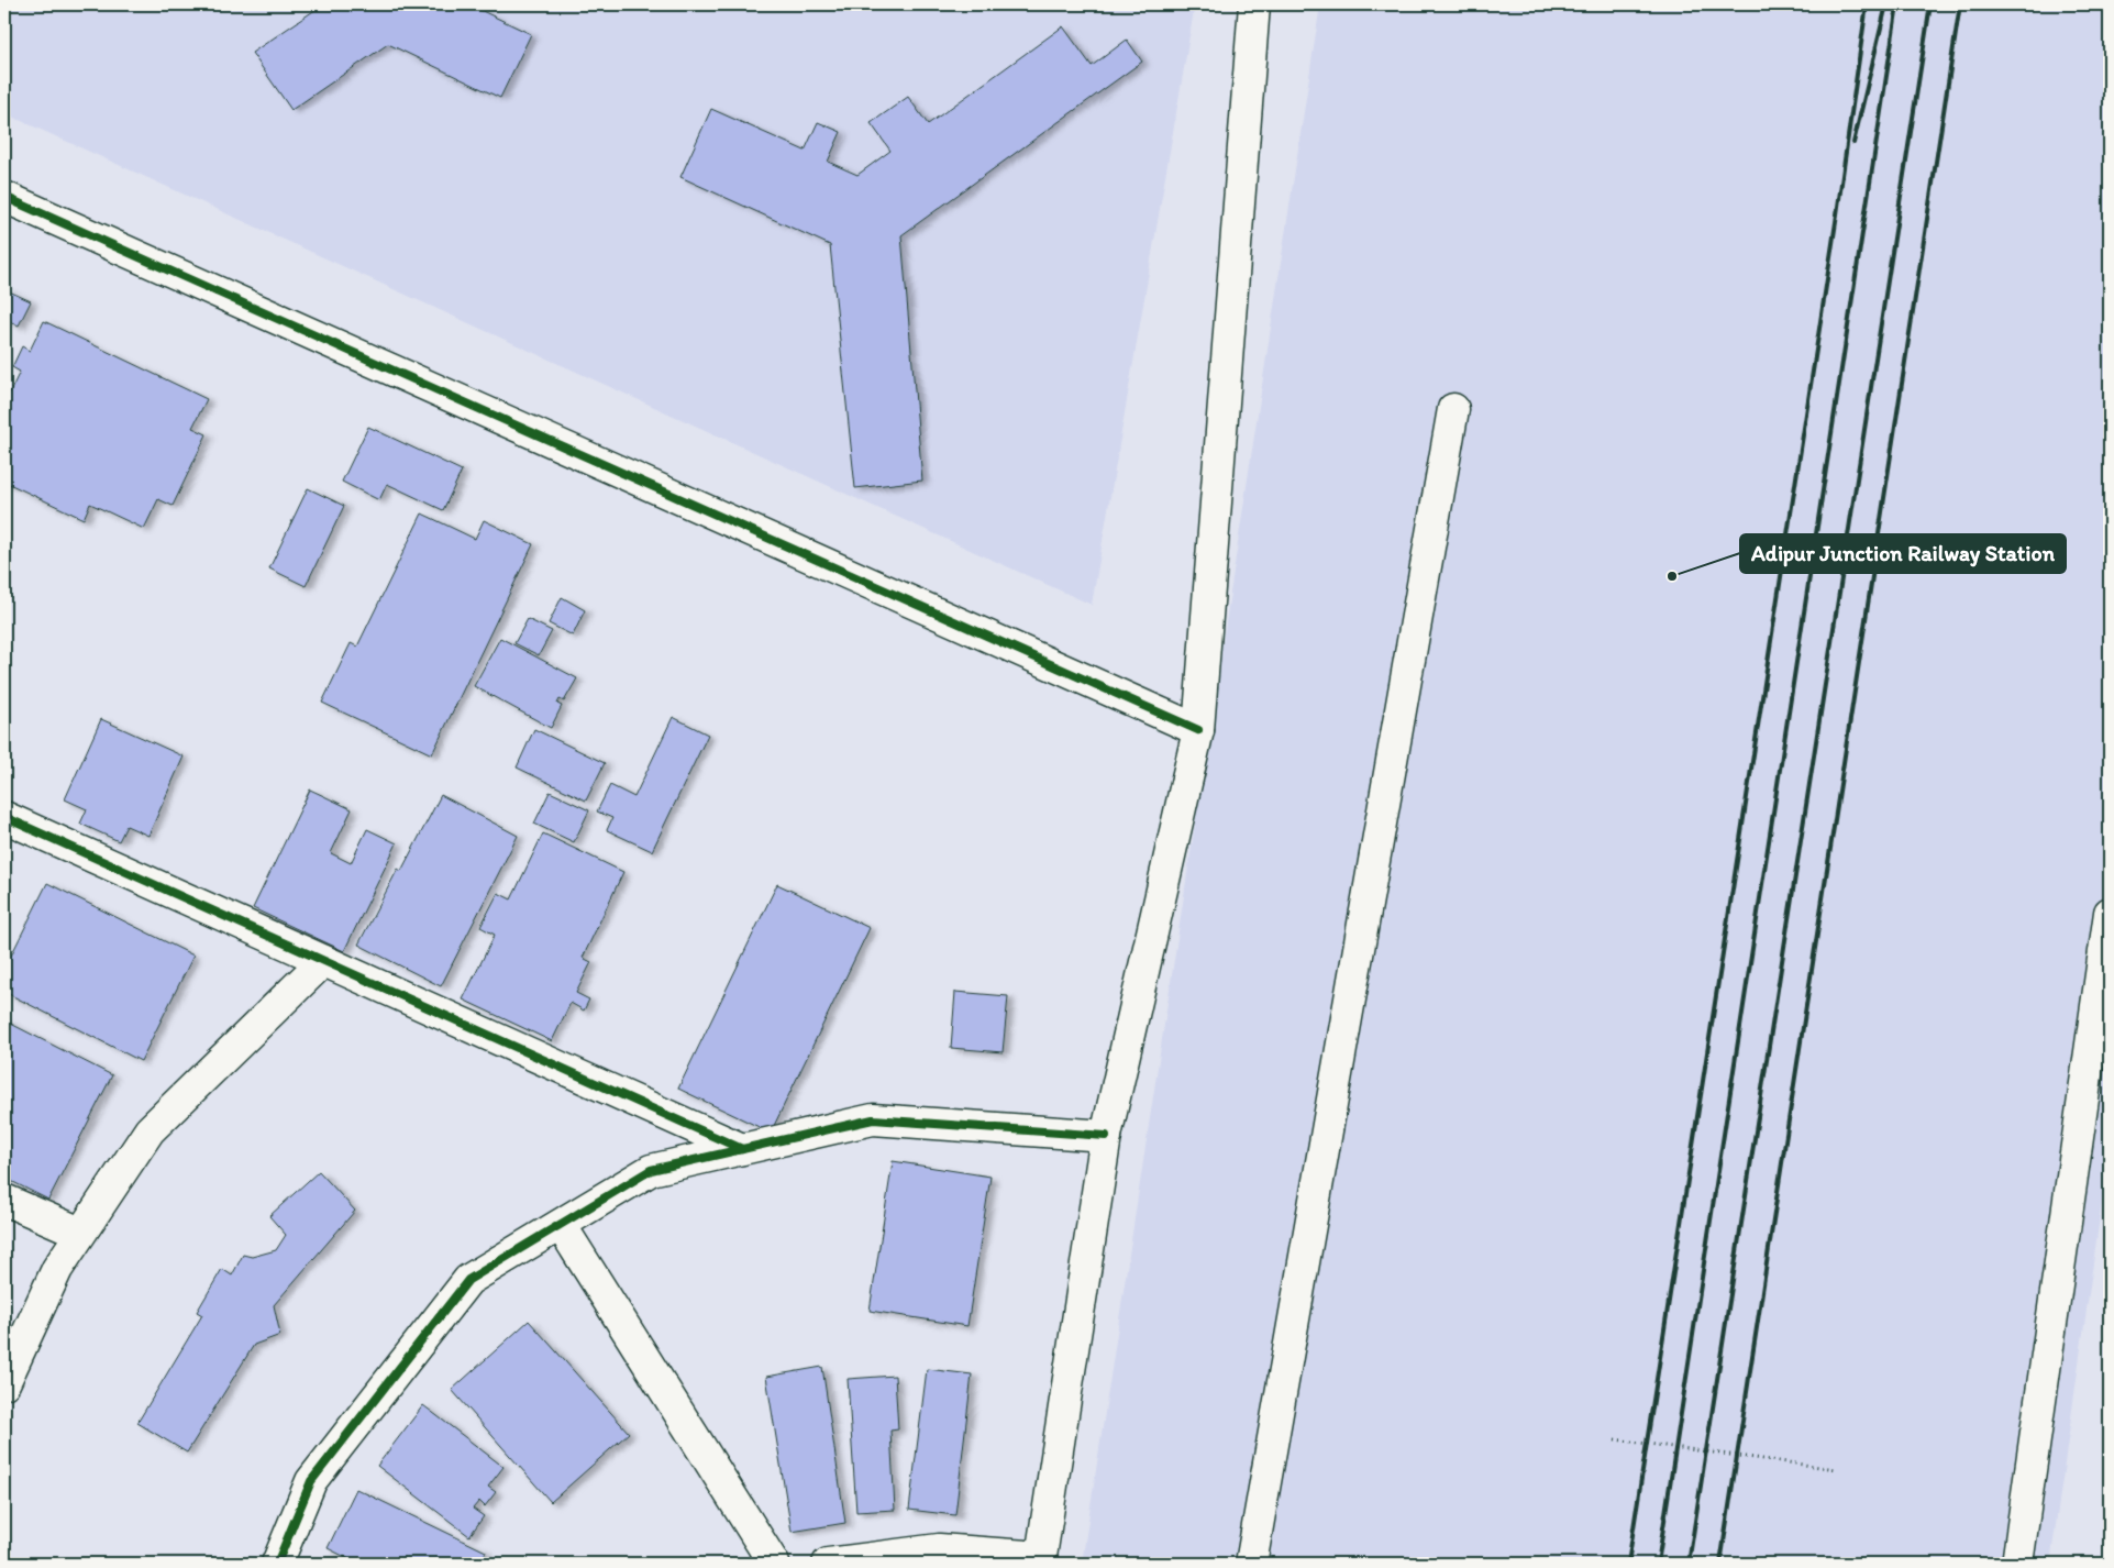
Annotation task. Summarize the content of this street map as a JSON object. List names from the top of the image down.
{
  "places": ["Adipur Junction Railway Station"]
}
